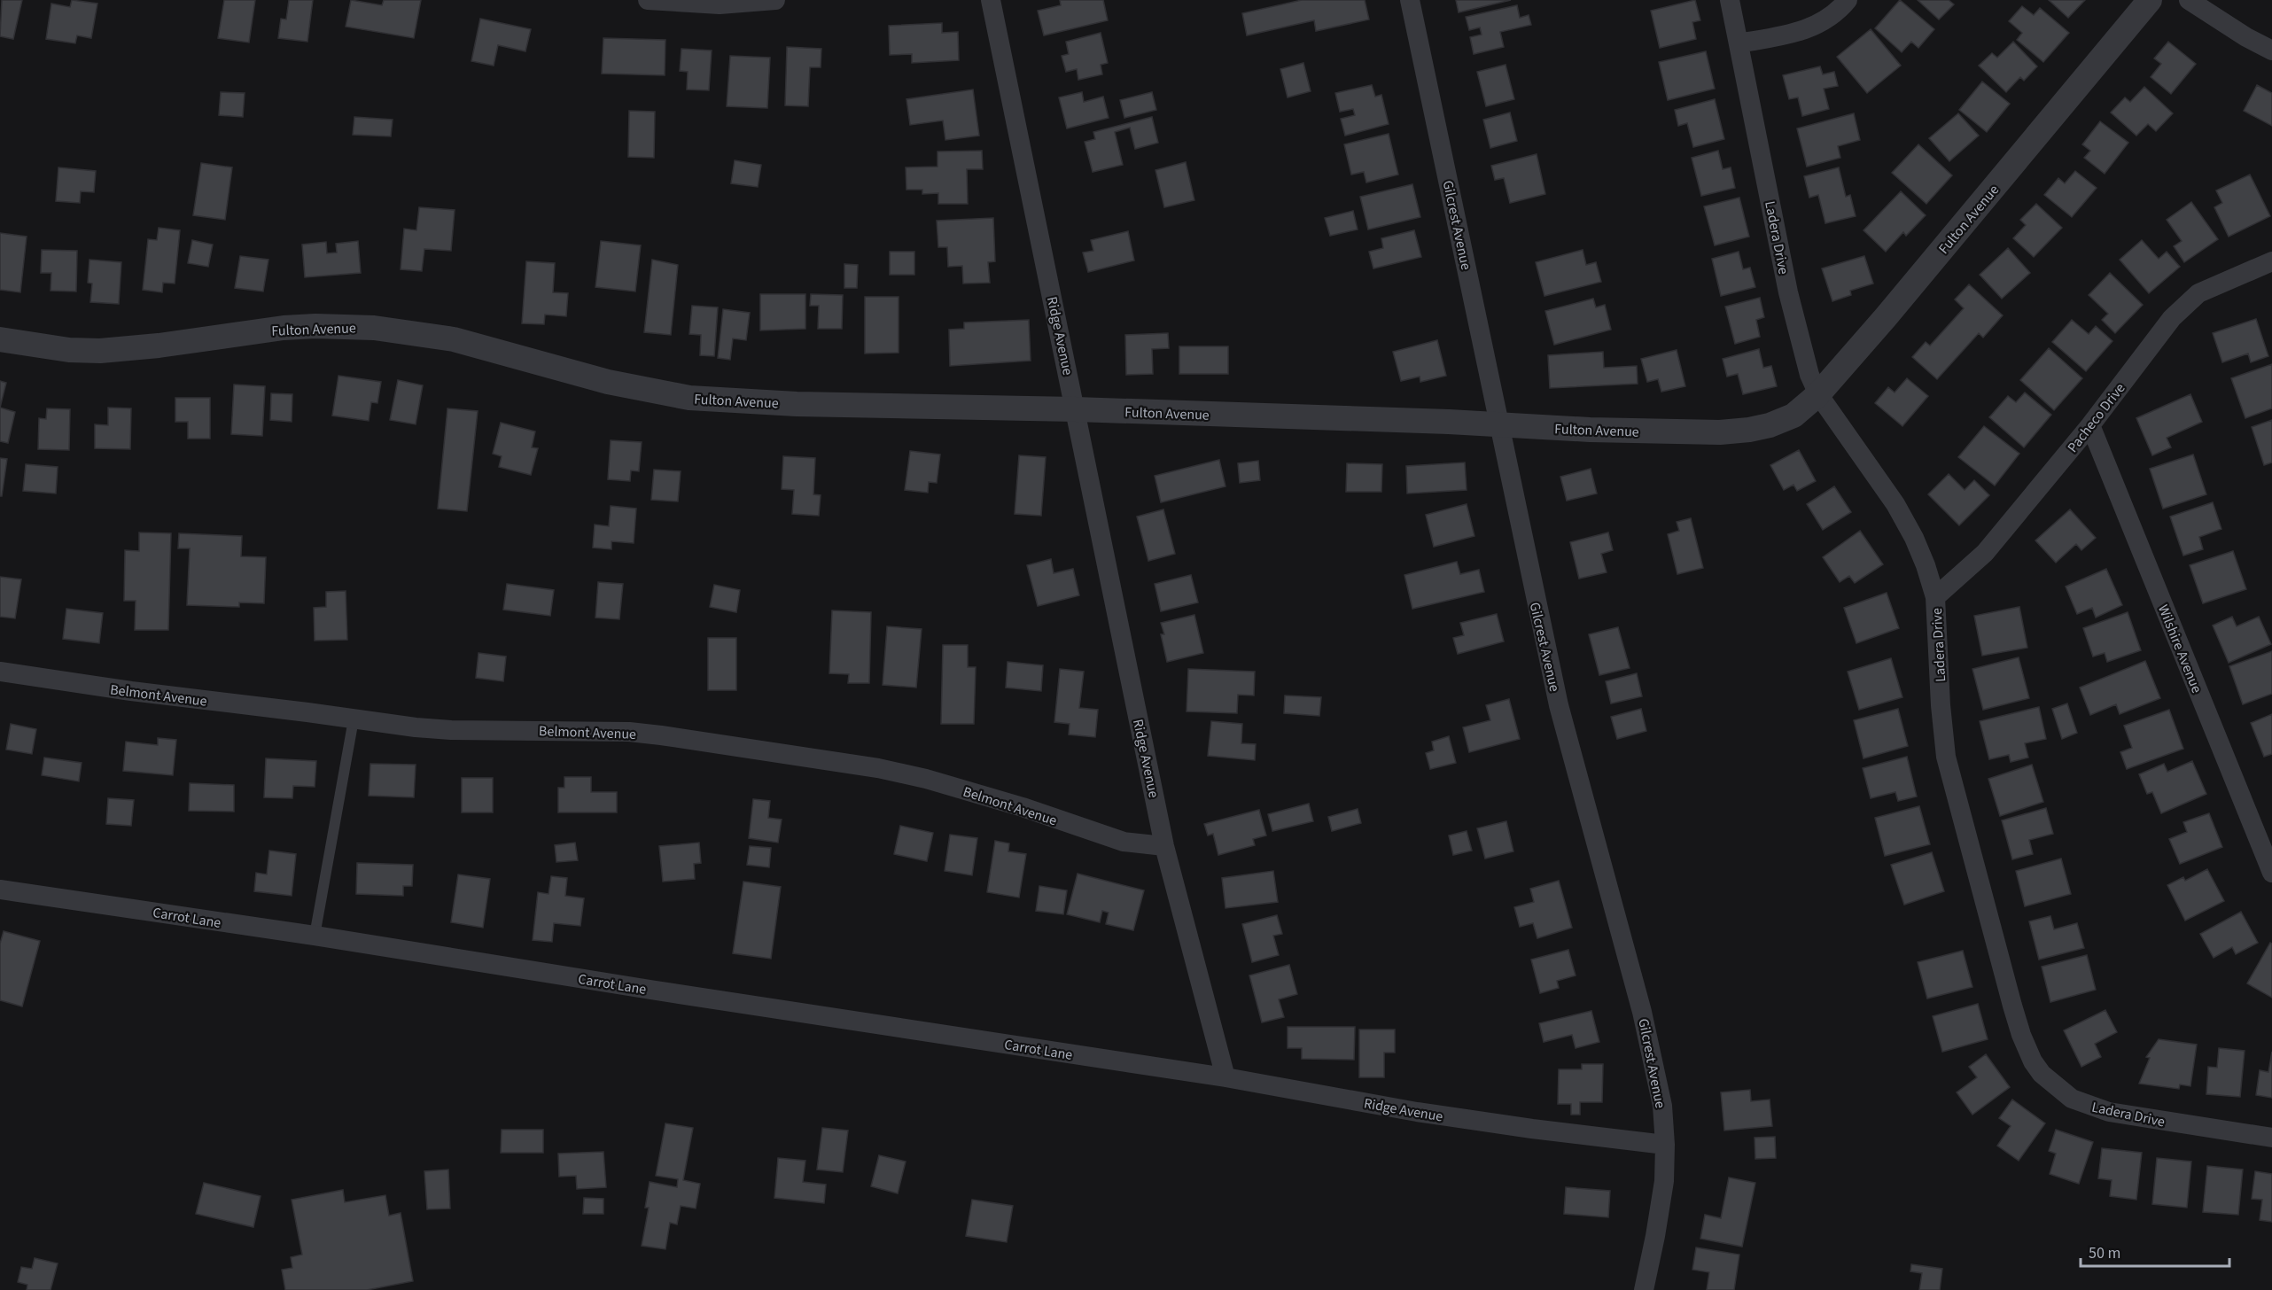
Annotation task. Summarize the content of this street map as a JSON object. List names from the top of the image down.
{
  "streets": {
    "street": [
      "Fulton Avenue",
      "Gilcrest Avenue",
      "Ladera Drive",
      "Ridge Avenue",
      "Pacheco Drive",
      "Wilshire Avenue",
      "Belmont Avenue",
      "Carrot Lane"
    ]
  },
  "crossings": [
    ["Fulton Avenue", "Gilcrest Avenue"],
    ["Fulton Avenue", "Ladera Drive"],
    ["Fulton Avenue", "Ridge Avenue"],
    ["Gilcrest Avenue", "Ridge Avenue"],
    ["Ladera Drive", "Pacheco Drive"],
    ["Ridge Avenue", "Belmont Avenue"],
    ["Ridge Avenue", "Carrot Lane"],
    ["Pacheco Drive", "Wilshire Avenue"]
  ],
  "scale_bar": "50 m"
}
